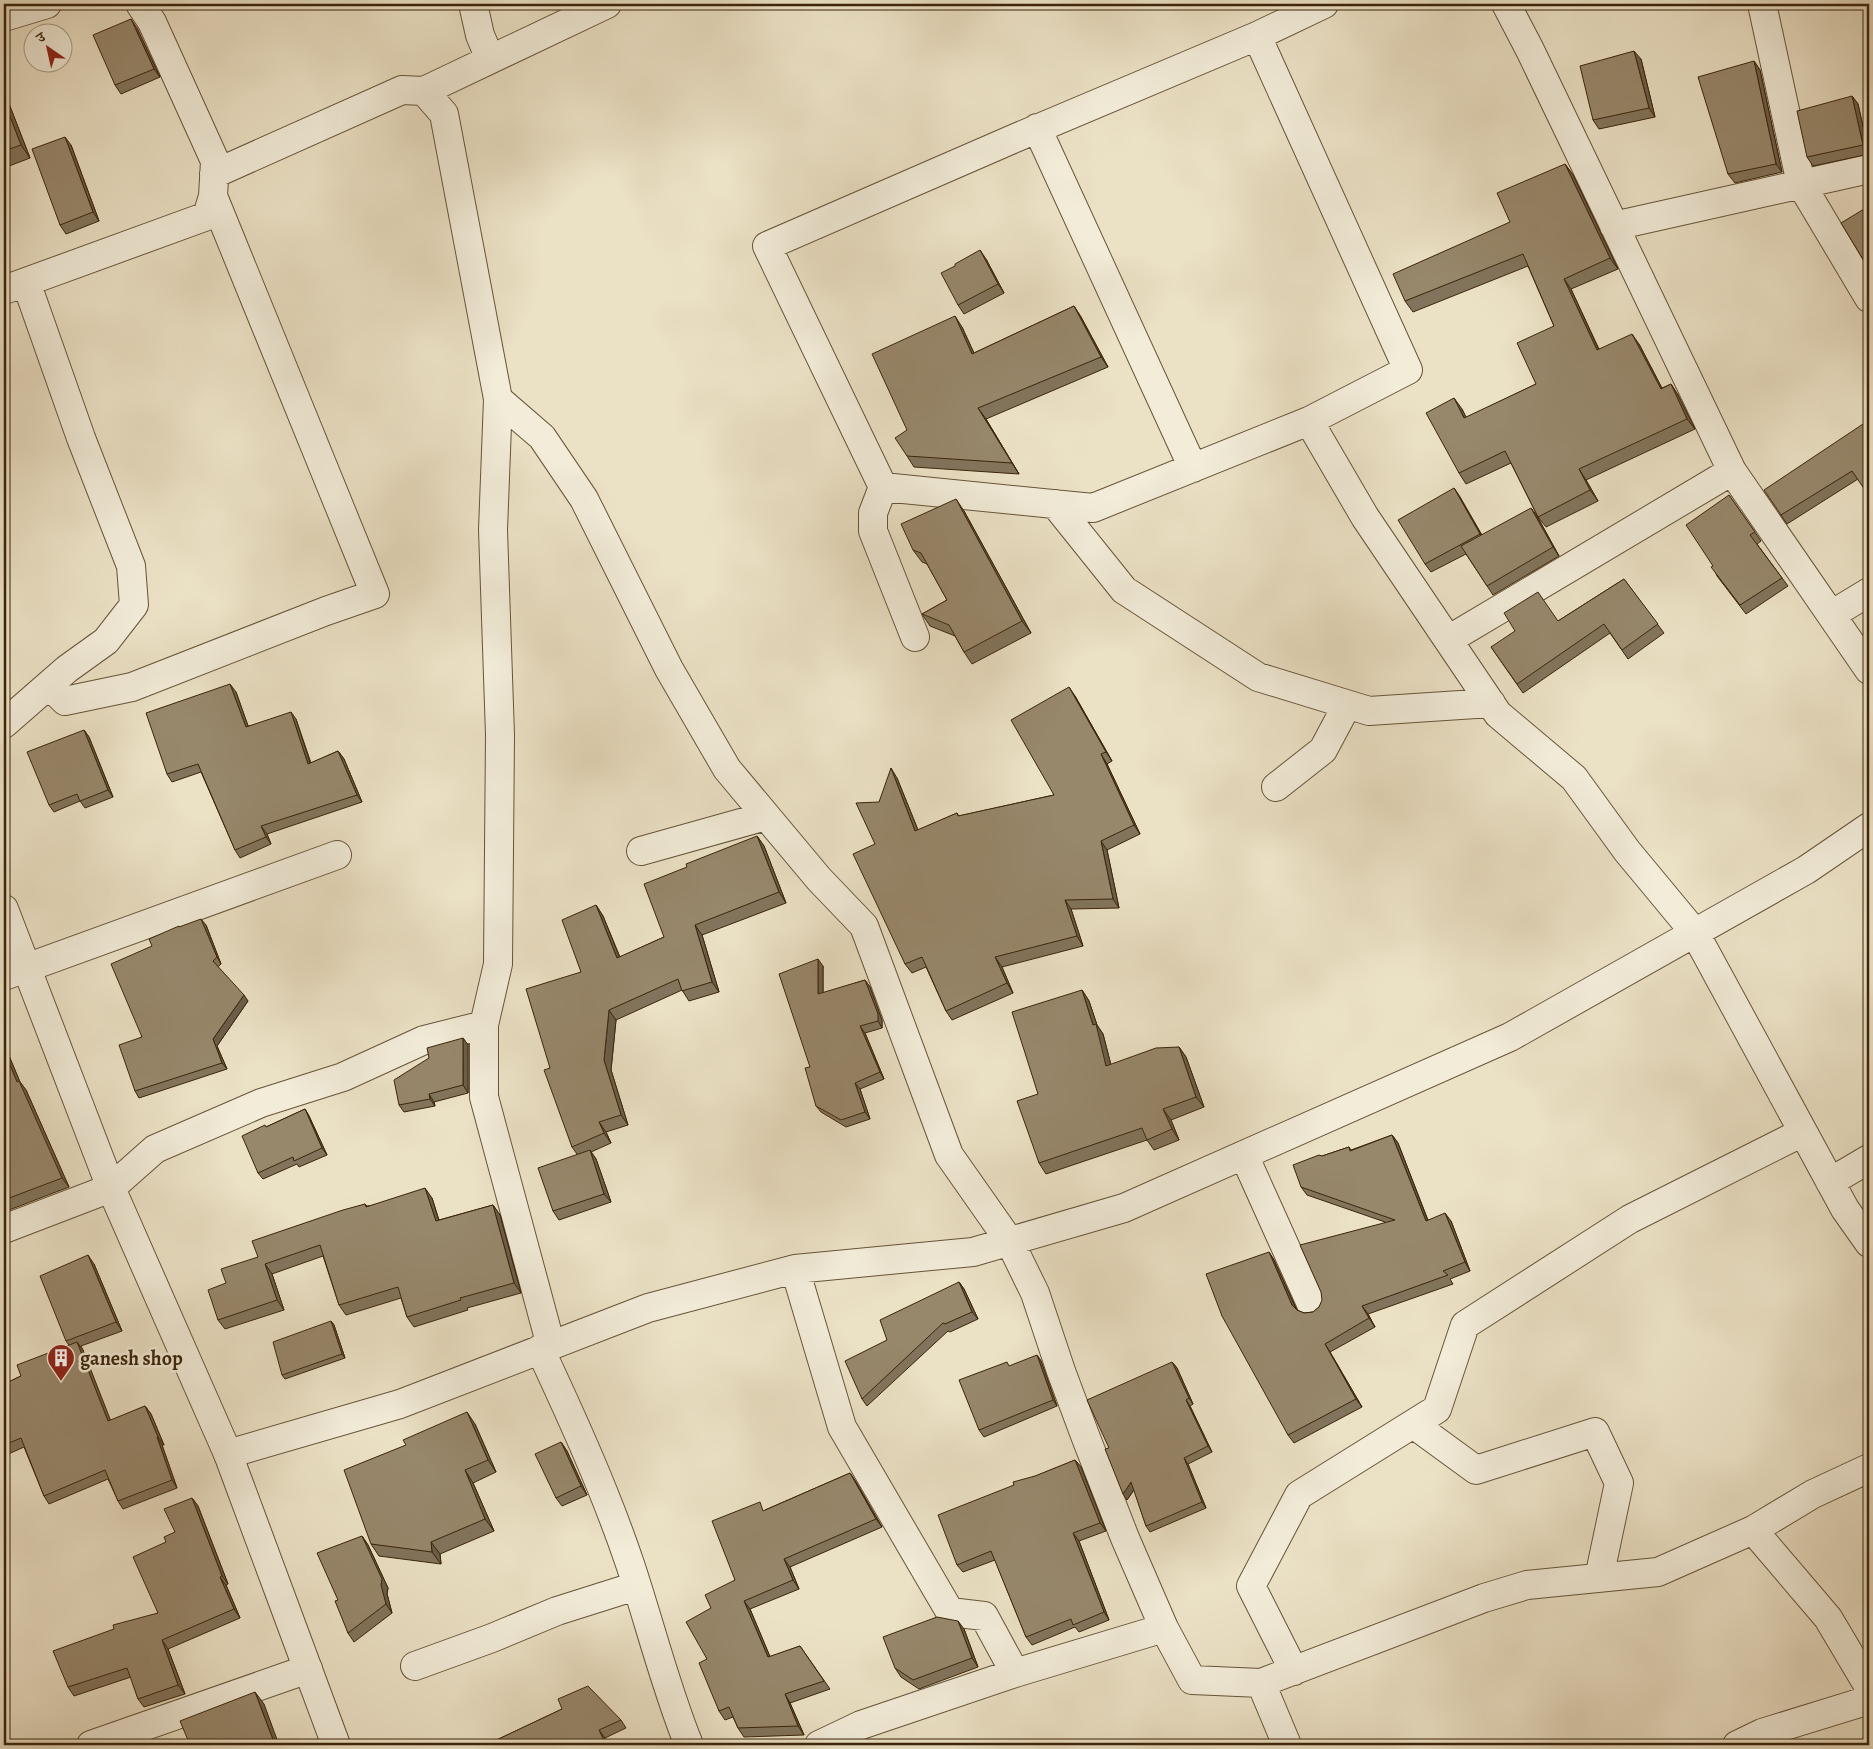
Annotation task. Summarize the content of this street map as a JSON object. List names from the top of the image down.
{
  "places": {
    "building": ["ganesh shop"]
  },
  "north": "top left"
}
